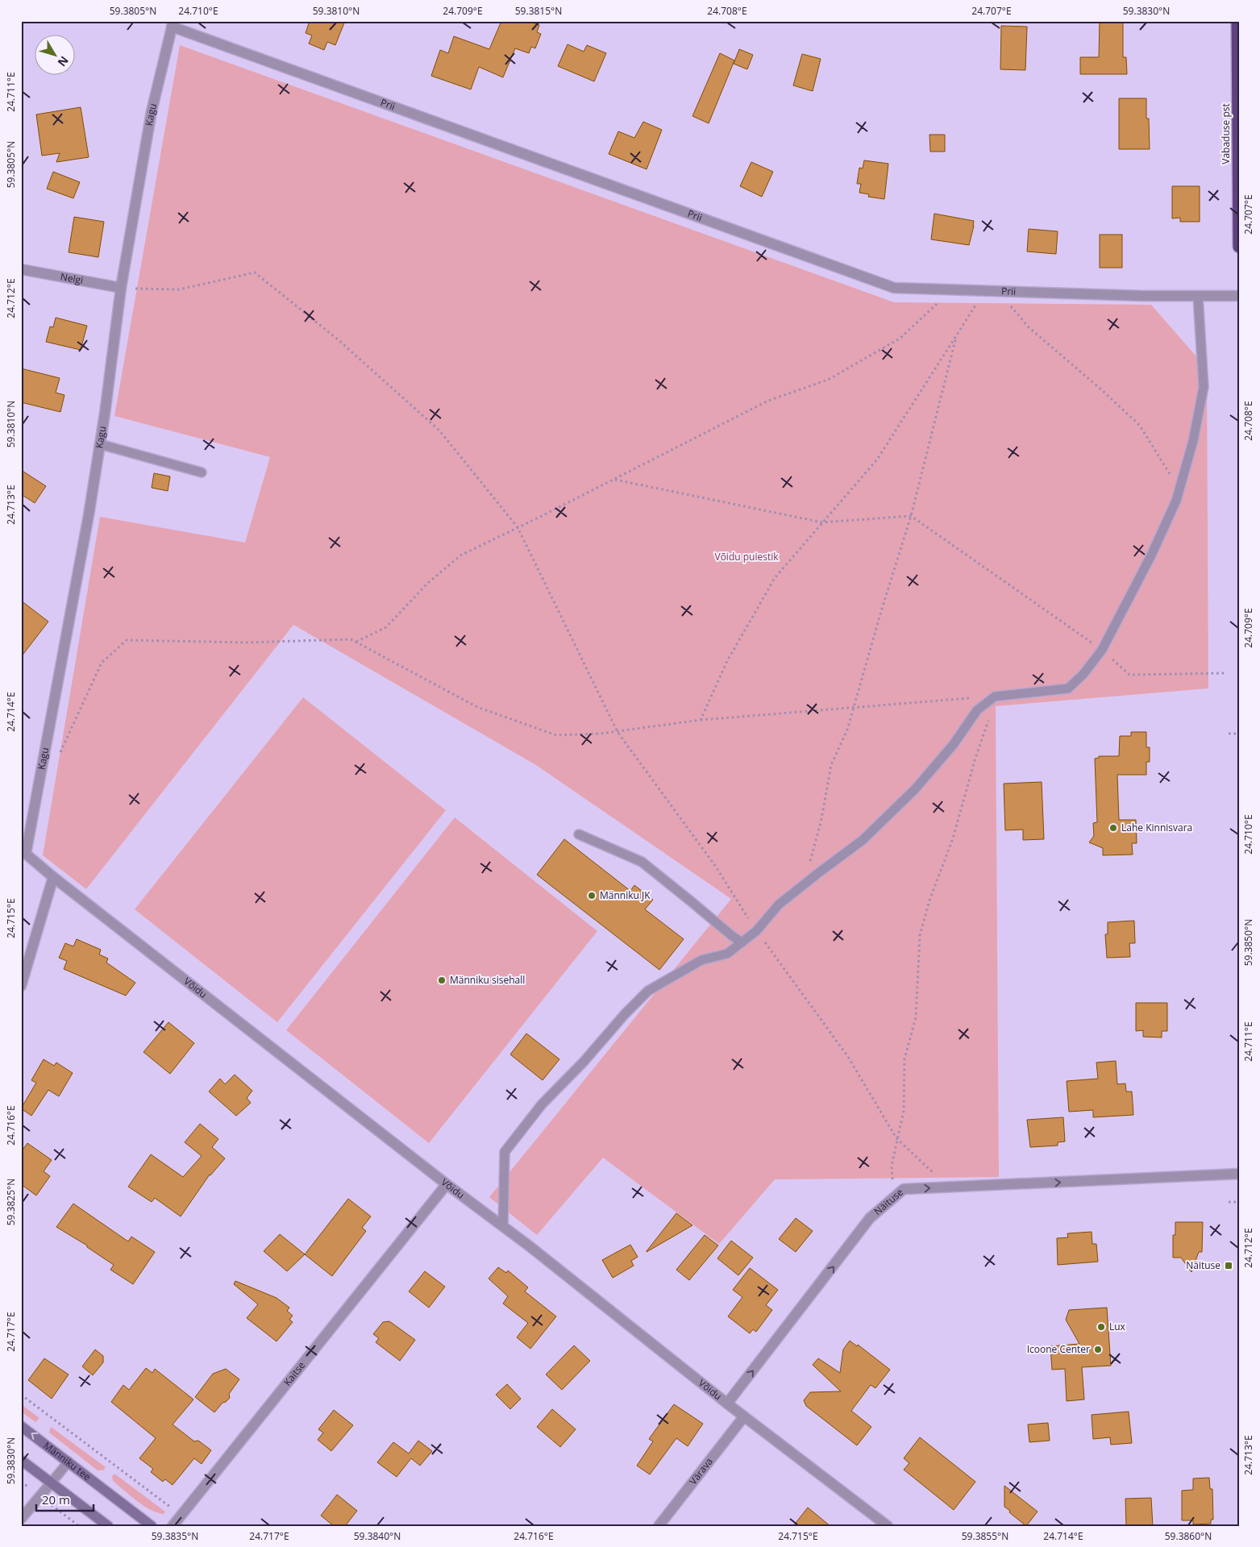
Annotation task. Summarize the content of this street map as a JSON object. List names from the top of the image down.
{
  "streets": {
    "highway": ["Vabaduse pst"],
    "street": [
      "Prii",
      "Kagu",
      "Nelgi",
      "Võidu",
      "Näituse",
      "Kaitse",
      "Männiku tee",
      "Värava"
    ]
  },
  "crossings": [
    ["Prii", "Kagu"],
    ["Kagu", "Nelgi"],
    ["Kagu", "Võidu"],
    ["Võidu", "Näituse"],
    ["Võidu", "Kaitse"],
    ["Võidu", "Värava"]
  ],
  "one_way": ["Näituse"],
  "parks": ["Võidu puiestik"],
  "places": {
    "other": [
      "Lahe Kinnisvara",
      "Männiku JK",
      "Männiku sisehall",
      "Lux",
      "Icoone Center"
    ],
    "transit": ["Näituse"]
  },
  "scale_bar": "20 m",
  "north": "bottom right",
  "coordinates": [
    "59.3805°N",
    "24.710°E",
    "59.3810°N",
    "24.709°E",
    "59.3815°N",
    "24.708°E",
    "24.707°E",
    "59.3830°N",
    "24.711°E",
    "24.712°E",
    "24.713°E",
    "24.714°E",
    "24.715°E",
    "59.3850°N",
    "24.716°E",
    "59.3825°N",
    "24.717°E",
    "59.3835°N",
    "59.3840°N",
    "59.3855°N",
    "59.3860°N"
  ]
}
